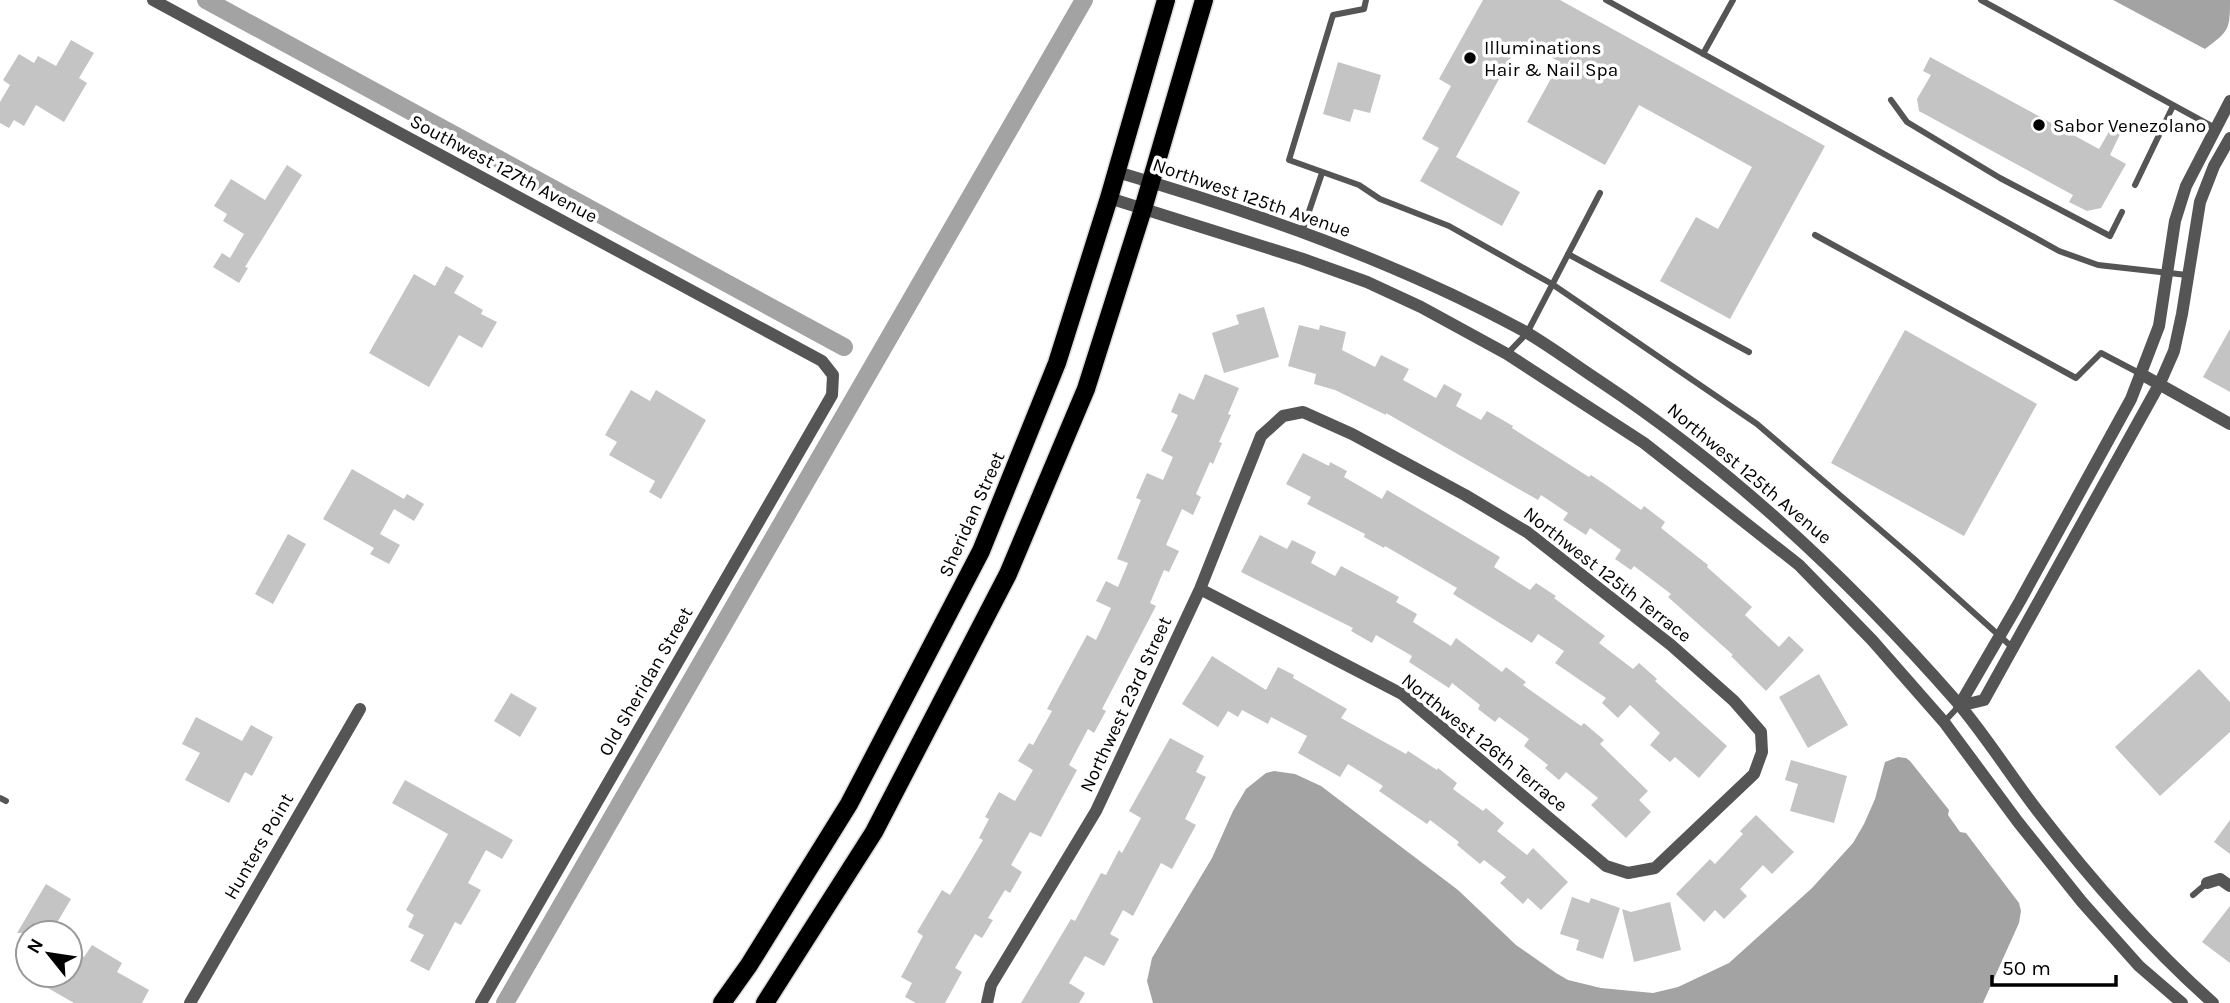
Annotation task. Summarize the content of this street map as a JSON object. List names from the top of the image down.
{
  "streets": {
    "main road": ["Sheridan Street"],
    "street": [
      "Southwest 127th Avenue",
      "Northwest 125th Avenue",
      "Northwest 125th Terrace",
      "Old Sheridan Street",
      "Northwest 23rd Street",
      "Northwest 126th Terrace",
      "Hunters Point"
    ]
  },
  "crossings": [
    ["Southwest 127th Avenue", "Old Sheridan Street"],
    ["Northwest 125th Avenue", "Sheridan Street"],
    ["Northwest 125th Terrace", "Northwest 23rd Street"],
    ["Northwest 125th Terrace", "Northwest 126th Terrace"],
    ["Northwest 23rd Street", "Northwest 126th Terrace"]
  ],
  "places": ["Illuminations Hair & Nail Spa", "Sabor Venezolano"],
  "scale_bar": "50 m",
  "north": "top left"
}
